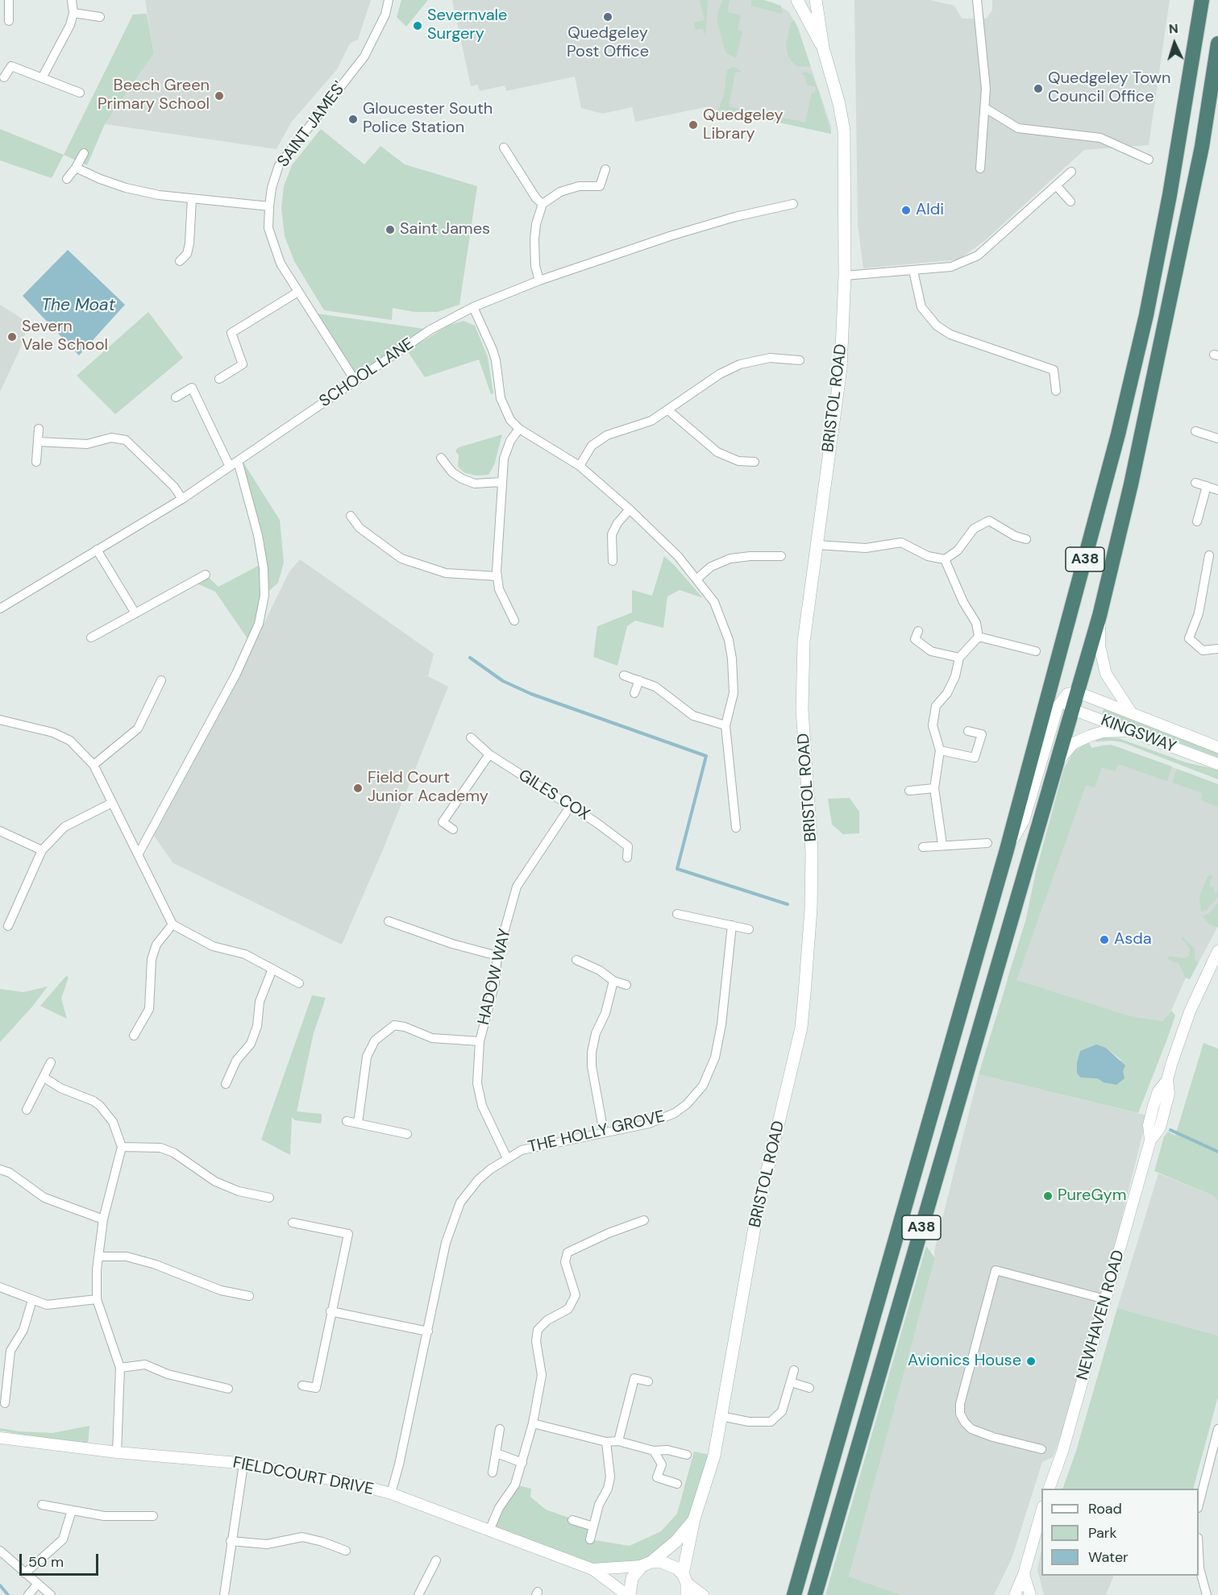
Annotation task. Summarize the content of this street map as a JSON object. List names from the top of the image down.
{
  "streets": {
    "highway": ["A38"],
    "main road": ["BRISTOL ROAD"],
    "street": [
      "SAINT JAMES'",
      "SCHOOL LANE",
      "KINGSWAY",
      "GILES COX",
      "HADOW WAY",
      "THE HOLLY GROVE",
      "NEWHAVEN ROAD",
      "FIELDCOURT DRIVE"
    ]
  },
  "crossings": [
    ["SAINT JAMES'", "SCHOOL LANE"],
    ["BRISTOL ROAD", "FIELDCOURT DRIVE"],
    ["A38", "KINGSWAY"],
    ["GILES COX", "HADOW WAY"],
    ["HADOW WAY", "THE HOLLY GROVE"],
    ["THE HOLLY GROVE", "FIELDCOURT DRIVE"]
  ],
  "water": ["The Moat"],
  "places": [
    "Quedgeley Post Office",
    "Severnvale Surgery",
    "Quedgeley Town Council Office",
    "Beech Green Primary School",
    "Gloucester South Police Station",
    "Quedgeley Library",
    "Aldi",
    "Saint James",
    "Severn Vale School",
    "Field Court Junior Academy",
    "Asda",
    "PureGym",
    "Avionics House"
  ],
  "legend": ["Road", "Park", "Water"],
  "scale_bar": "50 m",
  "north": "top"
}
